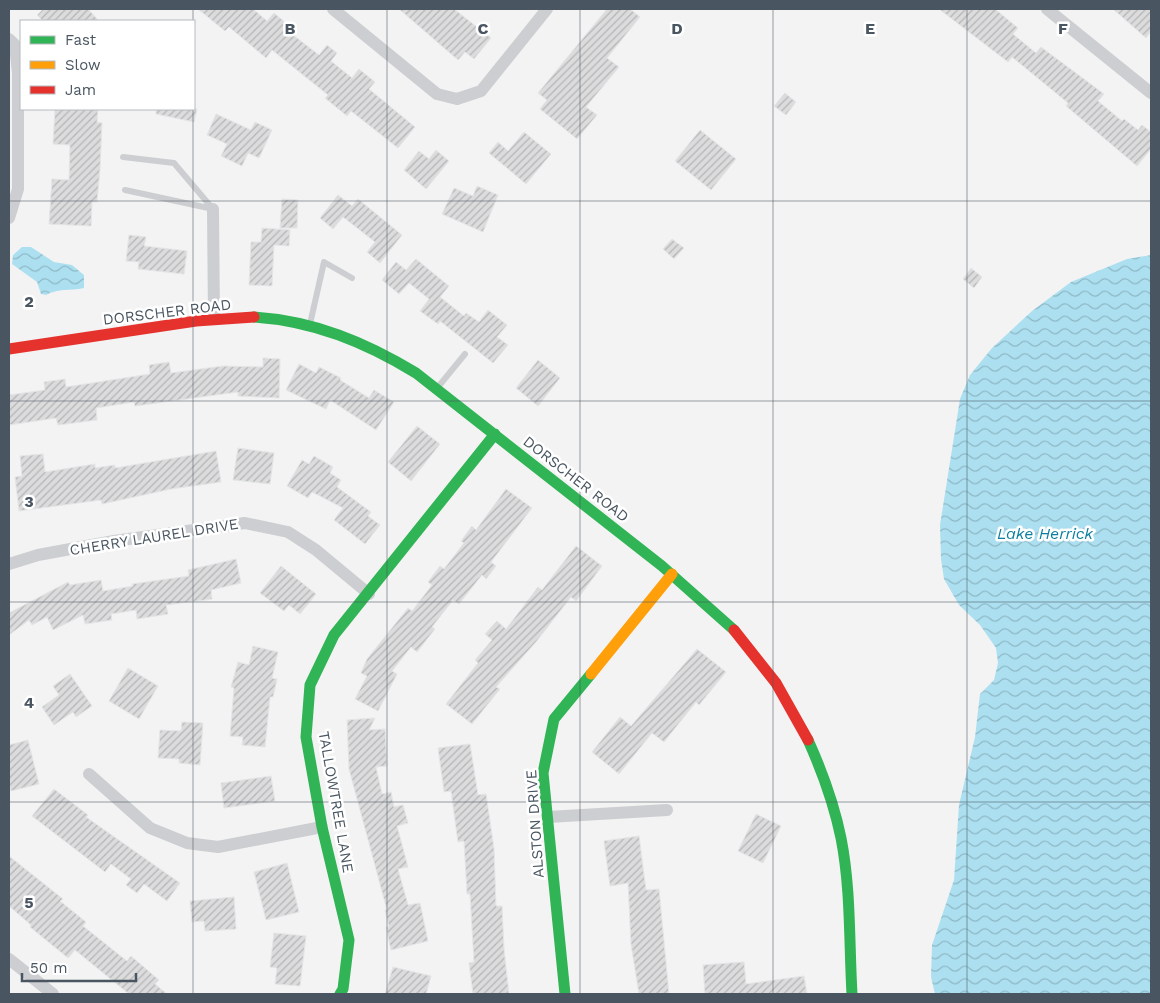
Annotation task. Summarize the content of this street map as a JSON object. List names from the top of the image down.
{
  "streets": {
    "street": [
      "DORSCHER ROAD",
      "CHERRY LAUREL DRIVE",
      "TALLOWTREE LANE",
      "ALSTON DRIVE"
    ]
  },
  "crossings": [
    ["DORSCHER ROAD", "TALLOWTREE LANE"],
    ["DORSCHER ROAD", "ALSTON DRIVE"],
    ["CHERRY LAUREL DRIVE", "TALLOWTREE LANE"]
  ],
  "water": ["Lake Herrick"],
  "legend": ["Fast", "Slow", "Jam"],
  "scale_bar": "50 m",
  "grid": {
    "columns": [
      "B",
      "C",
      "D",
      "E",
      "F"
    ],
    "rows": [
      "2",
      "3",
      "4",
      "5"
    ]
  }
}
